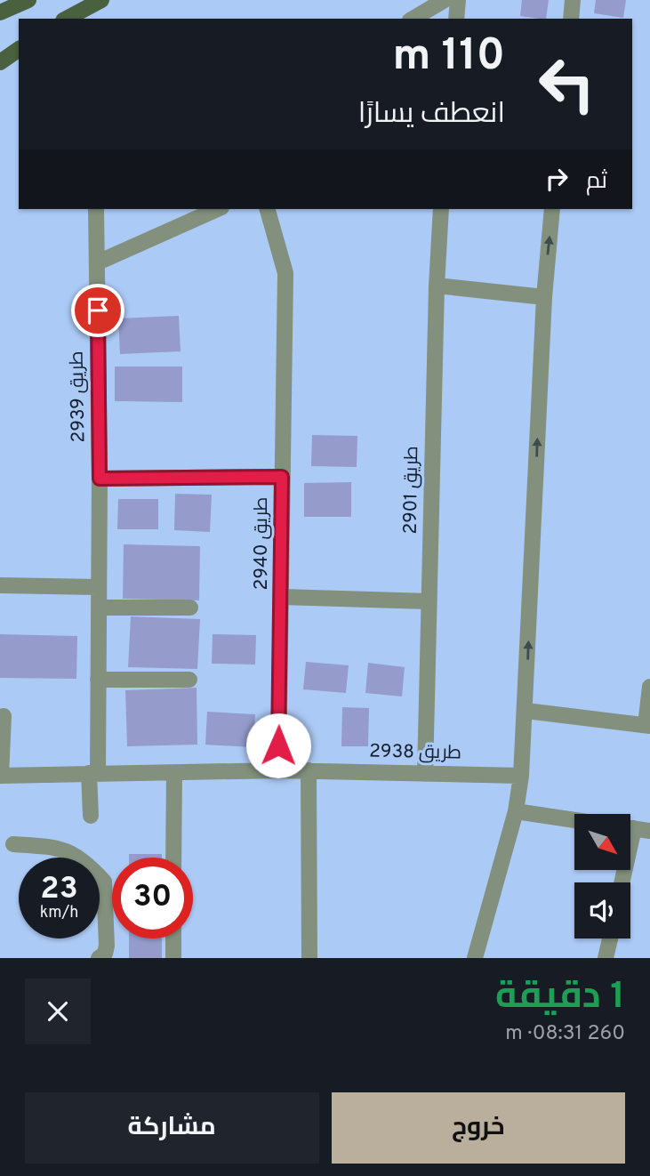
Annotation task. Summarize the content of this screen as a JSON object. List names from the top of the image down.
{
  "streets": {
    "street": [
      "طريق 2939",
      "طريق 2901",
      "طريق 2940",
      "طريق 2938"
    ]
  },
  "crossings": [
    ["طريق 2939", "طريق 2938"],
    ["طريق 2901", "طريق 2938"],
    ["طريق 2940", "طريق 2938"]
  ],
  "north": "bottom right",
  "page": {
    "turn": ["110 m", "انعطف يسارًا"],
    "then": "ثم",
    "speed": "23 km/h",
    "limit": "30",
    "heading": ["1 دقيقة", "260 m · 08:31"],
    "buttons": ["خروج", "مشاركة"]
  }
}
